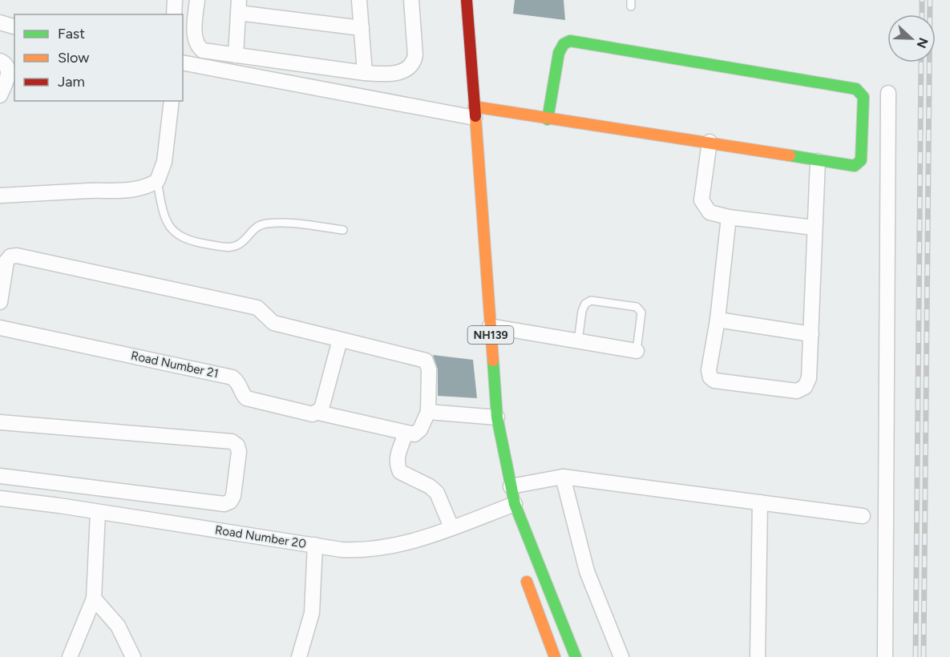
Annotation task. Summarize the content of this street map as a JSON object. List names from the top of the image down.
{
  "streets": {
    "main road": ["NH139"],
    "street": ["Road Number 21", "Road Number 20"]
  },
  "crossings": [
    ["NH139", "Road Number 20"]
  ],
  "legend": ["Fast", "Slow", "Jam"],
  "north": "right"
}
